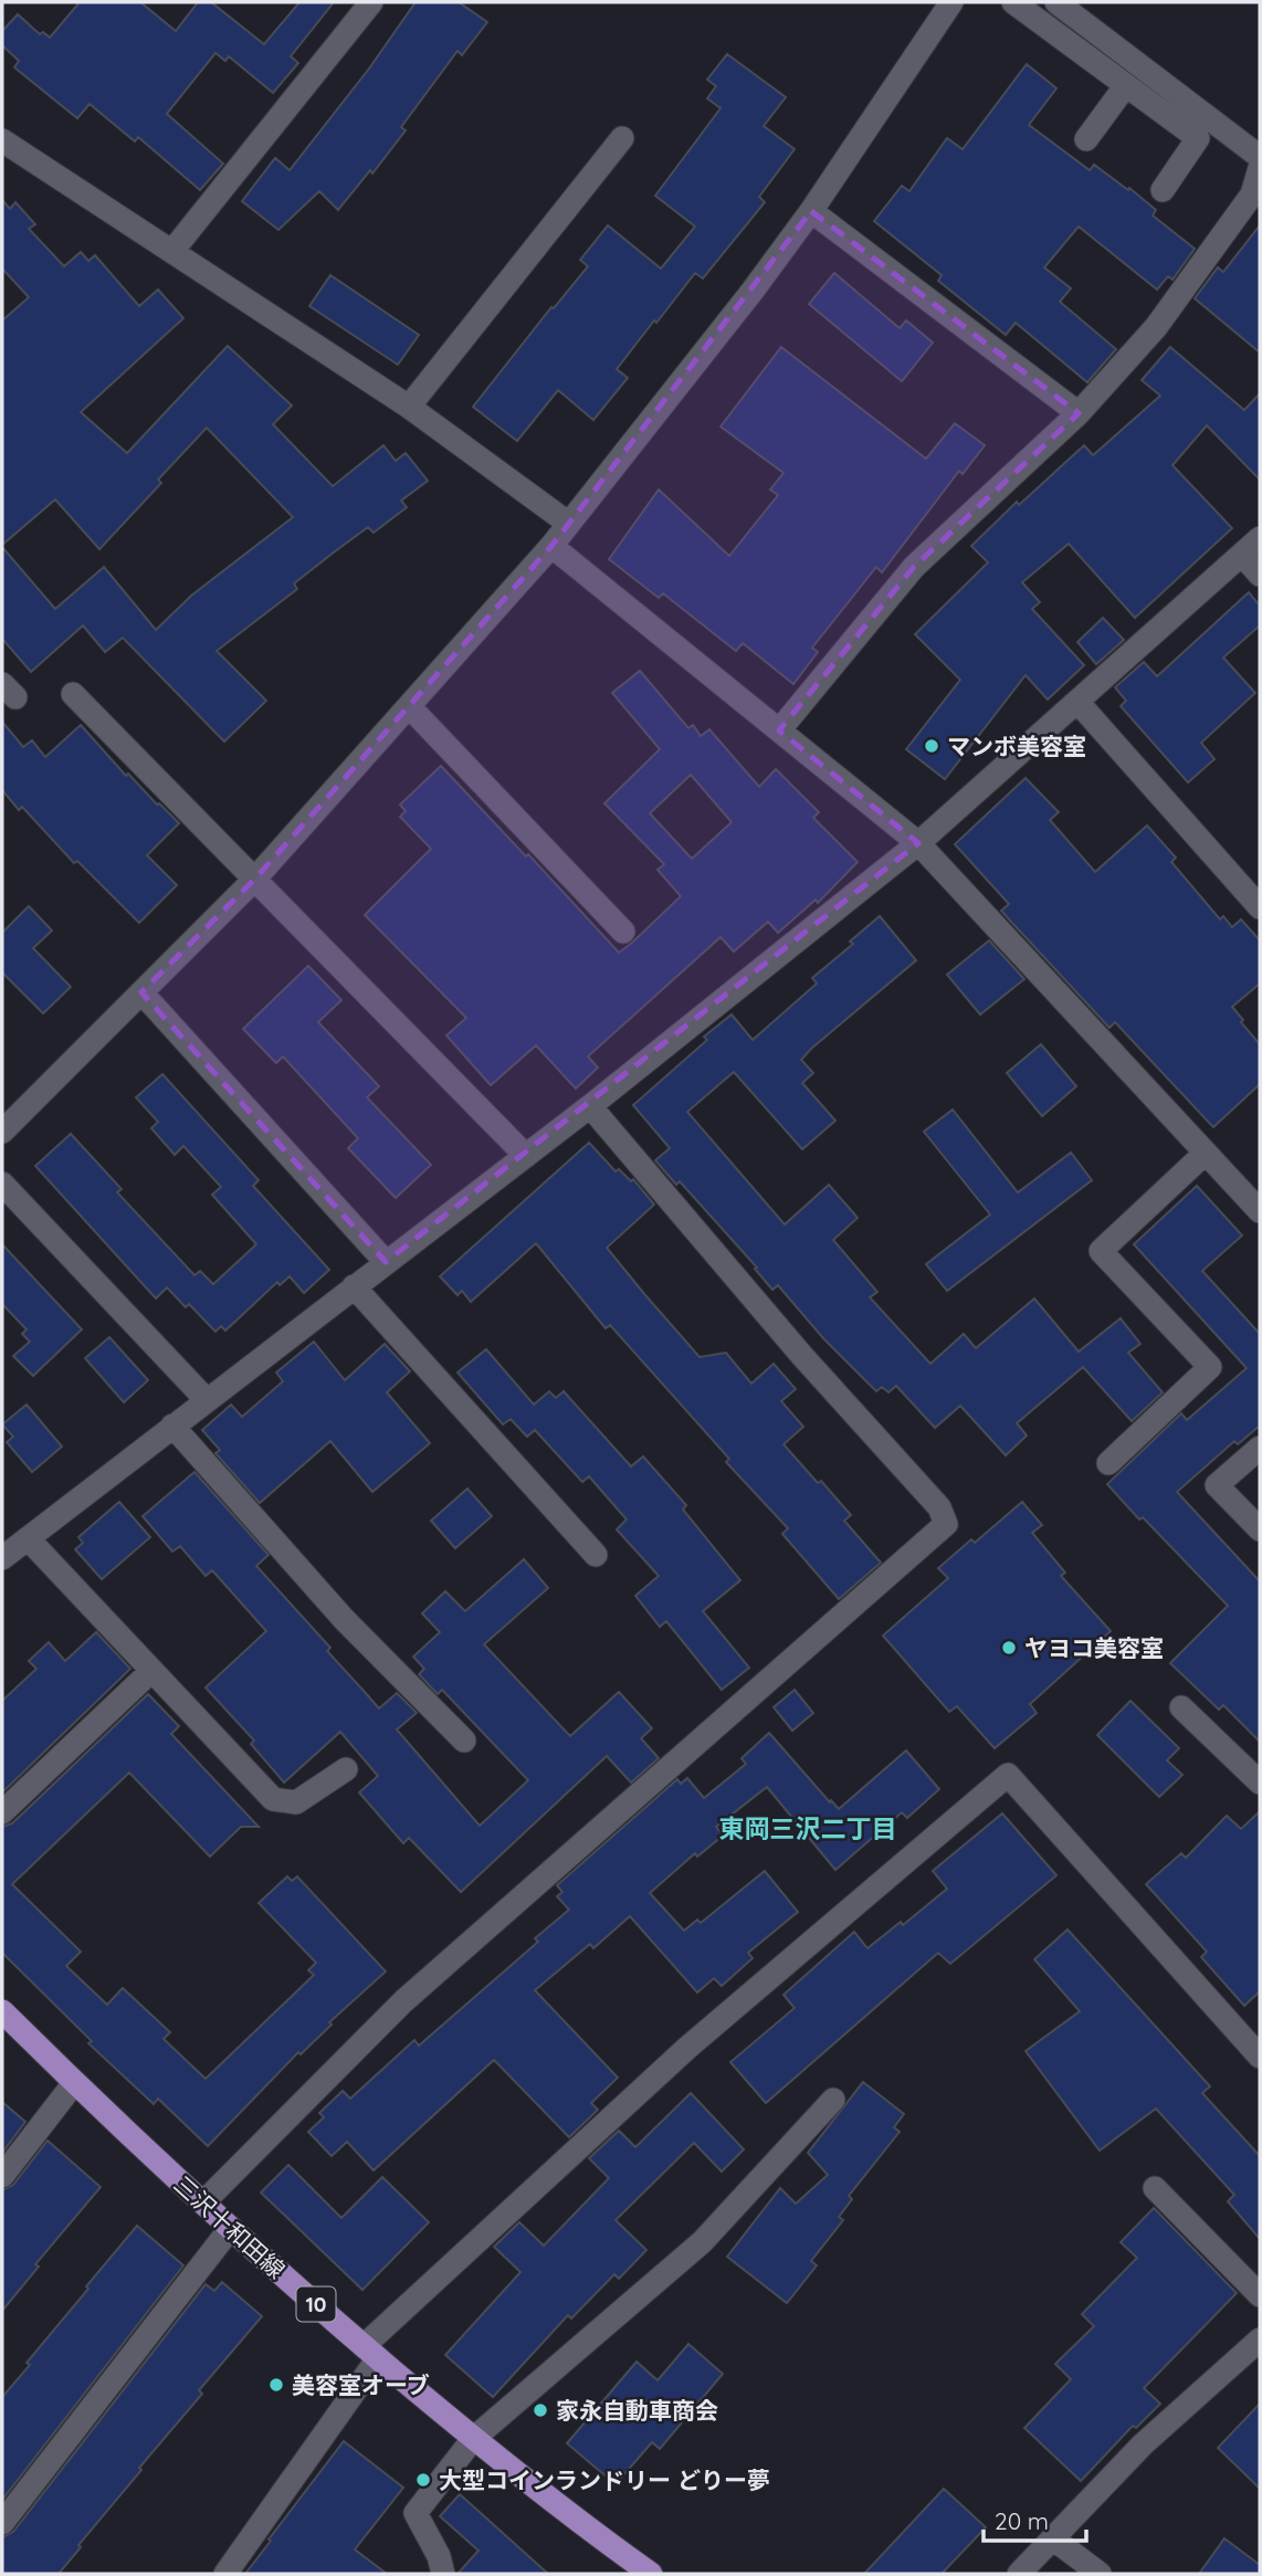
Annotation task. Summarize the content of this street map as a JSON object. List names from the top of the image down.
{
  "streets": {
    "main road": ["三沢十和田線", "10"]
  },
  "districts": ["東岡三沢二丁目"],
  "places": [
    "マンボ美容室",
    "ヤヨコ美容室",
    "美容室オーブ",
    "家永自動車商会",
    "大型コインランドリー どりー夢"
  ],
  "scale_bar": "20 m"
}
